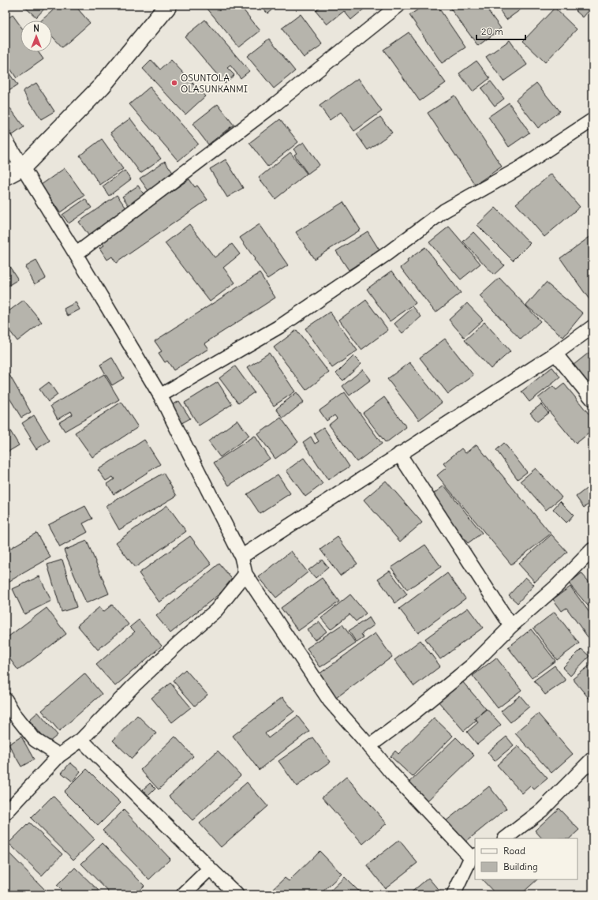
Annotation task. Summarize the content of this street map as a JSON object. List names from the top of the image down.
{
  "places": ["OSUNTOLA OLASUNKANMI"],
  "legend": ["Road", "Building"],
  "scale_bar": "20 m",
  "north": "top"
}
